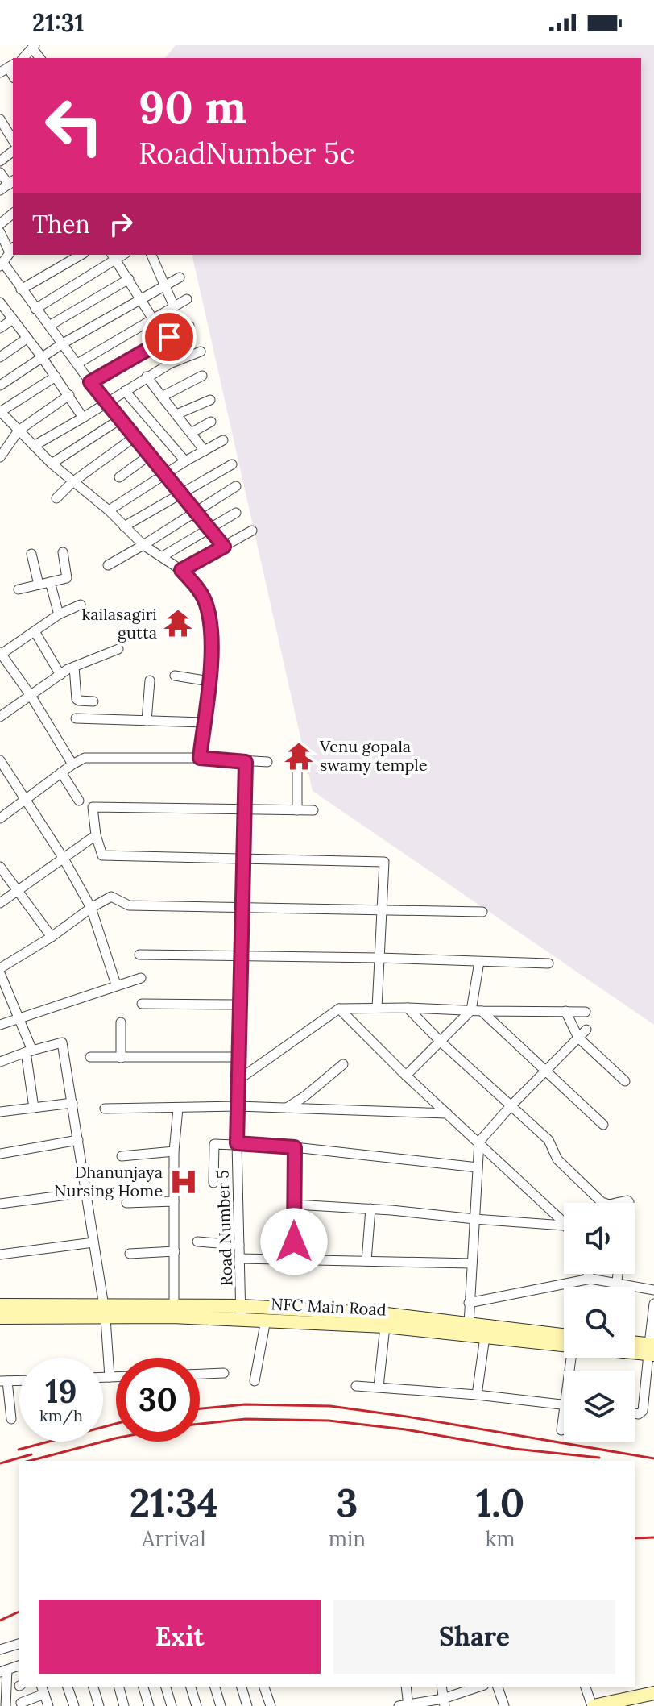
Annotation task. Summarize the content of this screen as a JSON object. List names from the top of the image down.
{
  "streets": {
    "main road": ["NFC Main Road"],
    "street": ["Road Number 5"]
  },
  "crossings": [
    ["Road Number 5", "NFC Main Road"]
  ],
  "places": {
    "temple": ["kailasagiri gutta", "Venu gopala swamy temple"],
    "hospital": ["Dhanunjaya Nursing Home"]
  },
  "page": {
    "status": "21:31",
    "turn": ["90 m", "RoadNumber 5c"],
    "then": "Then",
    "speed": "19 km/h",
    "limit": "30",
    "eta": [
      "21:34",
      "Arrival",
      "3",
      "min",
      "1.0",
      "km"
    ],
    "buttons": ["Exit", "Share"]
  }
}
